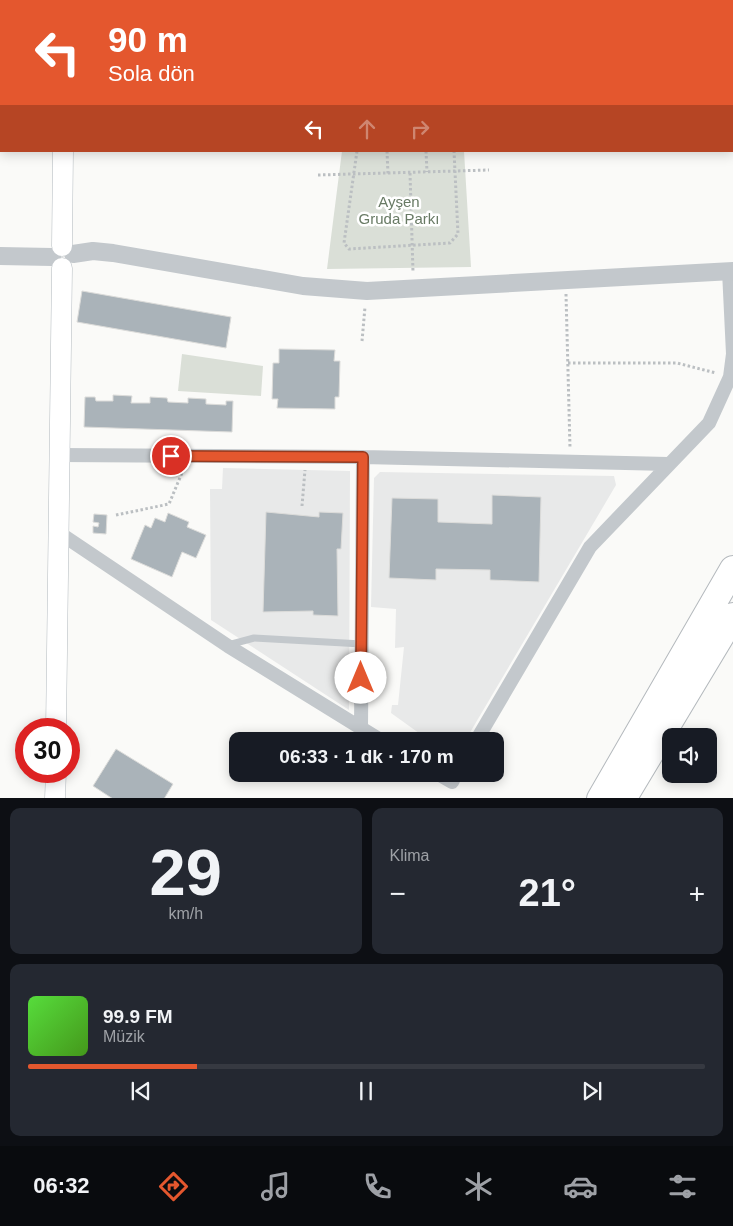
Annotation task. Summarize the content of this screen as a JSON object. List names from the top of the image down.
{
  "parks": ["Ayşen Gruda Parkı"],
  "page": {
    "turn": ["90 m", "Sola dön"],
    "limit": "30",
    "trip": "06:33 · 1 dk · 170 m",
    "tile": [
      ["29", "km/h"],
      "Klima"
    ],
    "heat": ["−", "21°", "+"],
    "song": ["99.9 FM", "Müzik"],
    "tabs": "06:32"
  }
}
